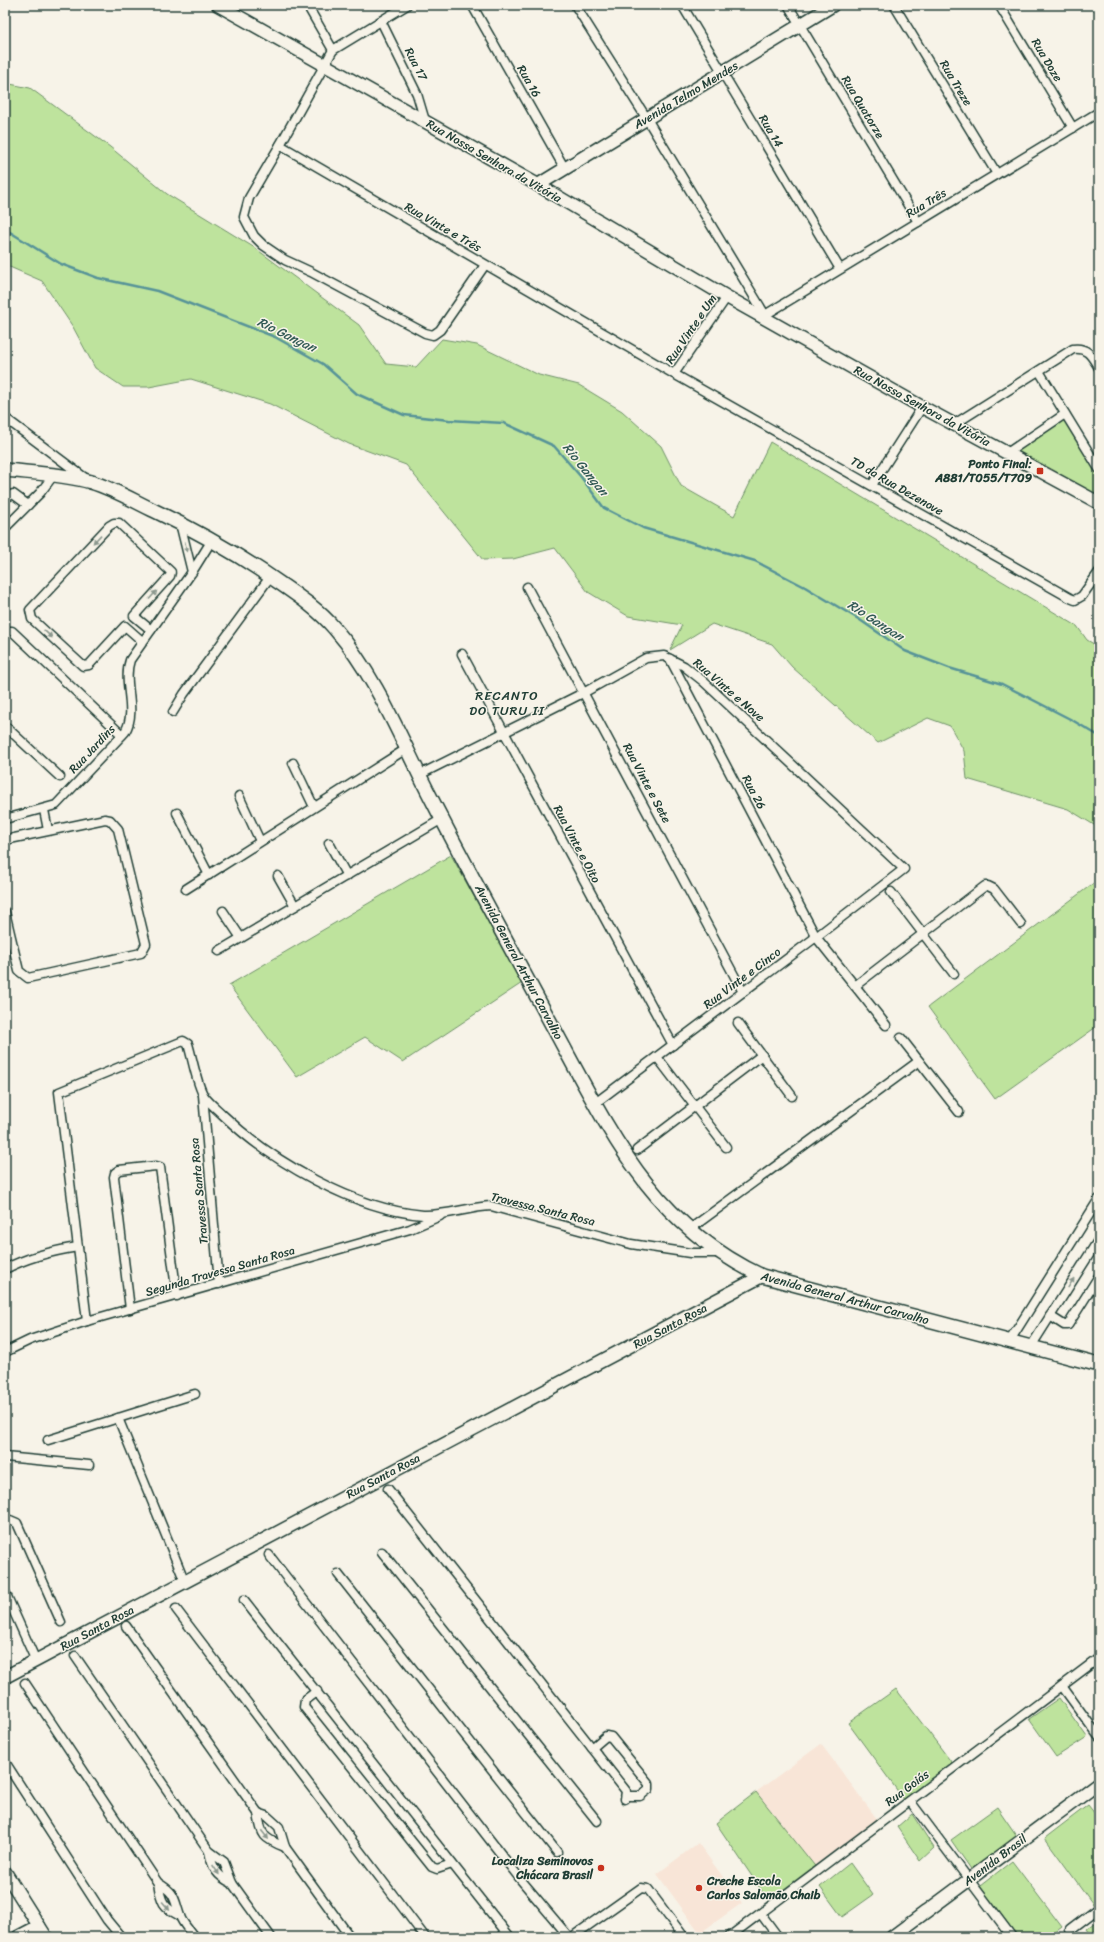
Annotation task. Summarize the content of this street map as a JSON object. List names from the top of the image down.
{
  "streets": {
    "main road": ["Avenida General Arthur Carvalho"],
    "street": [
      "Rua Doze",
      "Rua 17",
      "Rua 16",
      "Rua Treze",
      "Avenida Telmo Mendes",
      "Rua Quatorze",
      "Rua 14",
      "Rua Nossa Senhora da Vitória",
      "Rua Três",
      "Rua Vinte e Três",
      "Rua Vinte e Um",
      "TD da Rua Dezenove",
      "Rua Vinte e Nove",
      "Rua Jardins",
      "Rua Vinte e Sete",
      "Rua 26",
      "Rua Vinte e Oito",
      "Rua Vinte e Cinco",
      "Travessa Santa Rosa",
      "Segunda Travessa Santa Rosa",
      "Rua Santa Rosa",
      "Rua Goiás",
      "Avenida Brasil"
    ]
  },
  "crossings": [
    ["Rua Doze", "Rua Três"],
    ["Rua 17", "Rua Nossa Senhora da Vitória"],
    ["Rua 16", "Avenida Telmo Mendes"],
    ["Rua Treze", "Rua Três"],
    ["Avenida Telmo Mendes", "Rua Quatorze"],
    ["Avenida Telmo Mendes", "Rua 14"],
    ["Avenida Telmo Mendes", "Rua Nossa Senhora da Vitória"],
    ["Rua Quatorze", "Rua Três"],
    ["Rua 14", "Rua Três"],
    ["Rua Nossa Senhora da Vitória", "Rua Três"],
    ["Rua Nossa Senhora da Vitória", "Rua Vinte e Um"],
    ["Rua Vinte e Três", "Rua Vinte e Um"],
    ["Rua Vinte e Três", "TD da Rua Dezenove"],
    ["Rua Vinte e Um", "TD da Rua Dezenove"],
    ["Rua Vinte e Nove", "Rua Vinte e Sete"],
    ["Rua Vinte e Nove", "Rua 26"],
    ["Rua Vinte e Nove", "Rua Vinte e Oito"],
    ["Rua Vinte e Nove", "Avenida General Arthur Carvalho"],
    ["Rua Vinte e Nove", "Rua Vinte e Cinco"],
    ["Rua Jardins", "Avenida General Arthur Carvalho"],
    ["Rua Vinte e Sete", "Rua Vinte e Cinco"],
    ["Rua 26", "Rua Vinte e Cinco"],
    ["Rua Vinte e Oito", "Rua Vinte e Cinco"],
    ["Avenida General Arthur Carvalho", "Rua Vinte e Cinco"],
    ["Avenida General Arthur Carvalho", "Travessa Santa Rosa"],
    ["Avenida General Arthur Carvalho", "Rua Santa Rosa"],
    ["Travessa Santa Rosa", "Segunda Travessa Santa Rosa"]
  ],
  "districts": ["RECANTO DO TURU II"],
  "water": ["Rio Gangan"],
  "places": {
    "transit": ["Ponto Final: A881/T055/T709"],
    "other": ["Localiza Seminovos Chácara Brasil", "Creche Escola Carlos Salomão Chaib"]
  }
}
